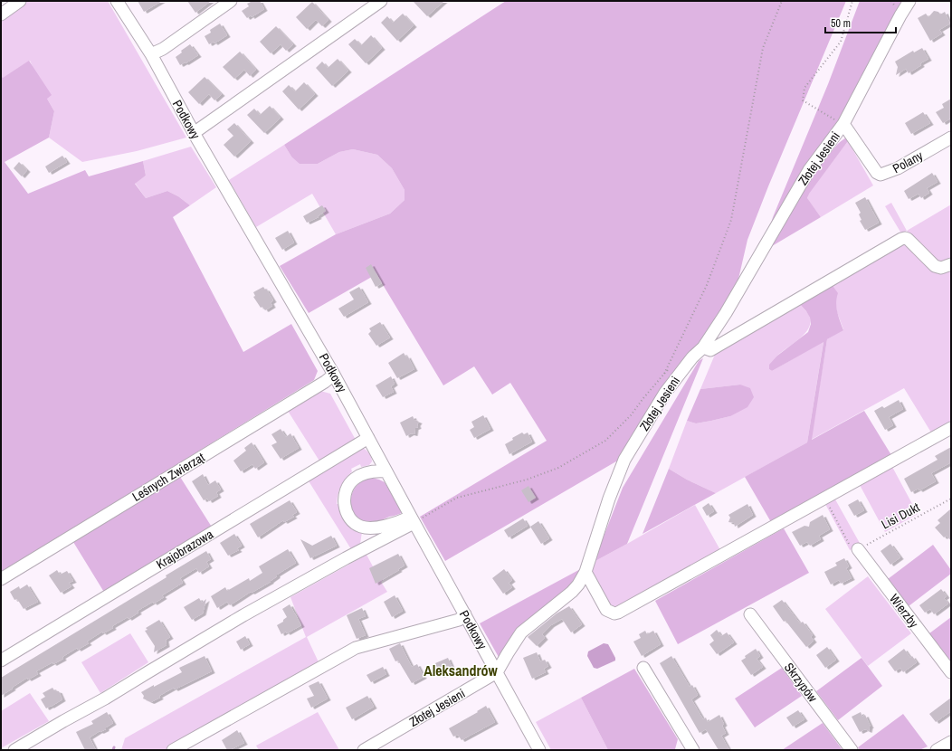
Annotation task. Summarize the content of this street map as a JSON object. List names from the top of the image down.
{
  "streets": {
    "street": [
      "Podkowy",
      "Złotej Jesieni",
      "Polany",
      "Leśnych Zwierząt",
      "Krajobrazowa",
      "Wierzby",
      "Skrzypów"
    ],
    "path": ["Lisi Dukt"]
  },
  "crossings": [
    ["Podkowy", "Złotej Jesieni"],
    ["Podkowy", "Leśnych Zwierząt"],
    ["Podkowy", "Krajobrazowa"],
    ["Złotej Jesieni", "Polany"],
    ["Lisi Dukt", "Wierzby"]
  ],
  "districts": ["Aleksandrów"],
  "scale_bar": "50 m"
}
